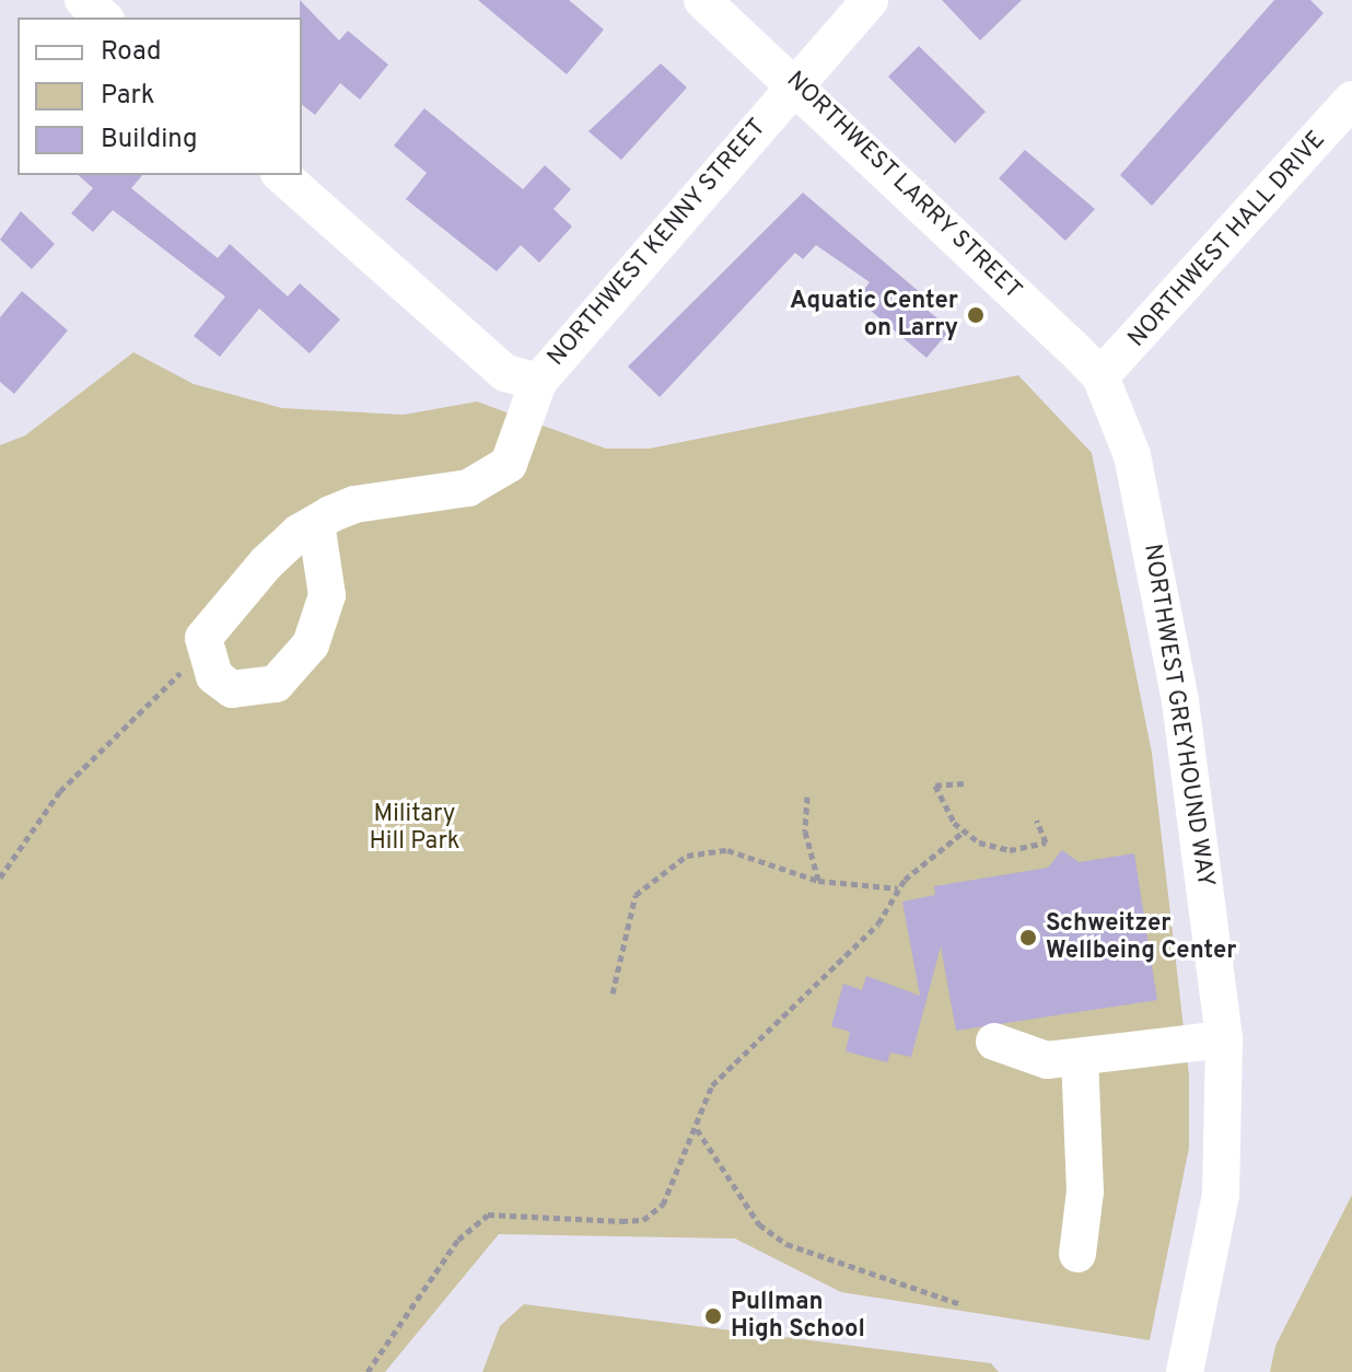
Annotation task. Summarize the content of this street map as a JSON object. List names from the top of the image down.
{
  "streets": {
    "street": [
      "NORTHWEST LARRY STREET",
      "NORTHWEST HALL DRIVE",
      "NORTHWEST KENNY STREET",
      "NORTHWEST GREYHOUND WAY"
    ]
  },
  "crossings": [
    ["NORTHWEST LARRY STREET", "NORTHWEST HALL DRIVE"],
    ["NORTHWEST LARRY STREET", "NORTHWEST KENNY STREET"],
    ["NORTHWEST LARRY STREET", "NORTHWEST GREYHOUND WAY"],
    ["NORTHWEST HALL DRIVE", "NORTHWEST GREYHOUND WAY"]
  ],
  "parks": ["Military Hill Park"],
  "places": ["Aquatic Center on Larry", "Schweitzer Wellbeing Center", "Pullman High School"],
  "legend": ["Road", "Park", "Building"]
}
